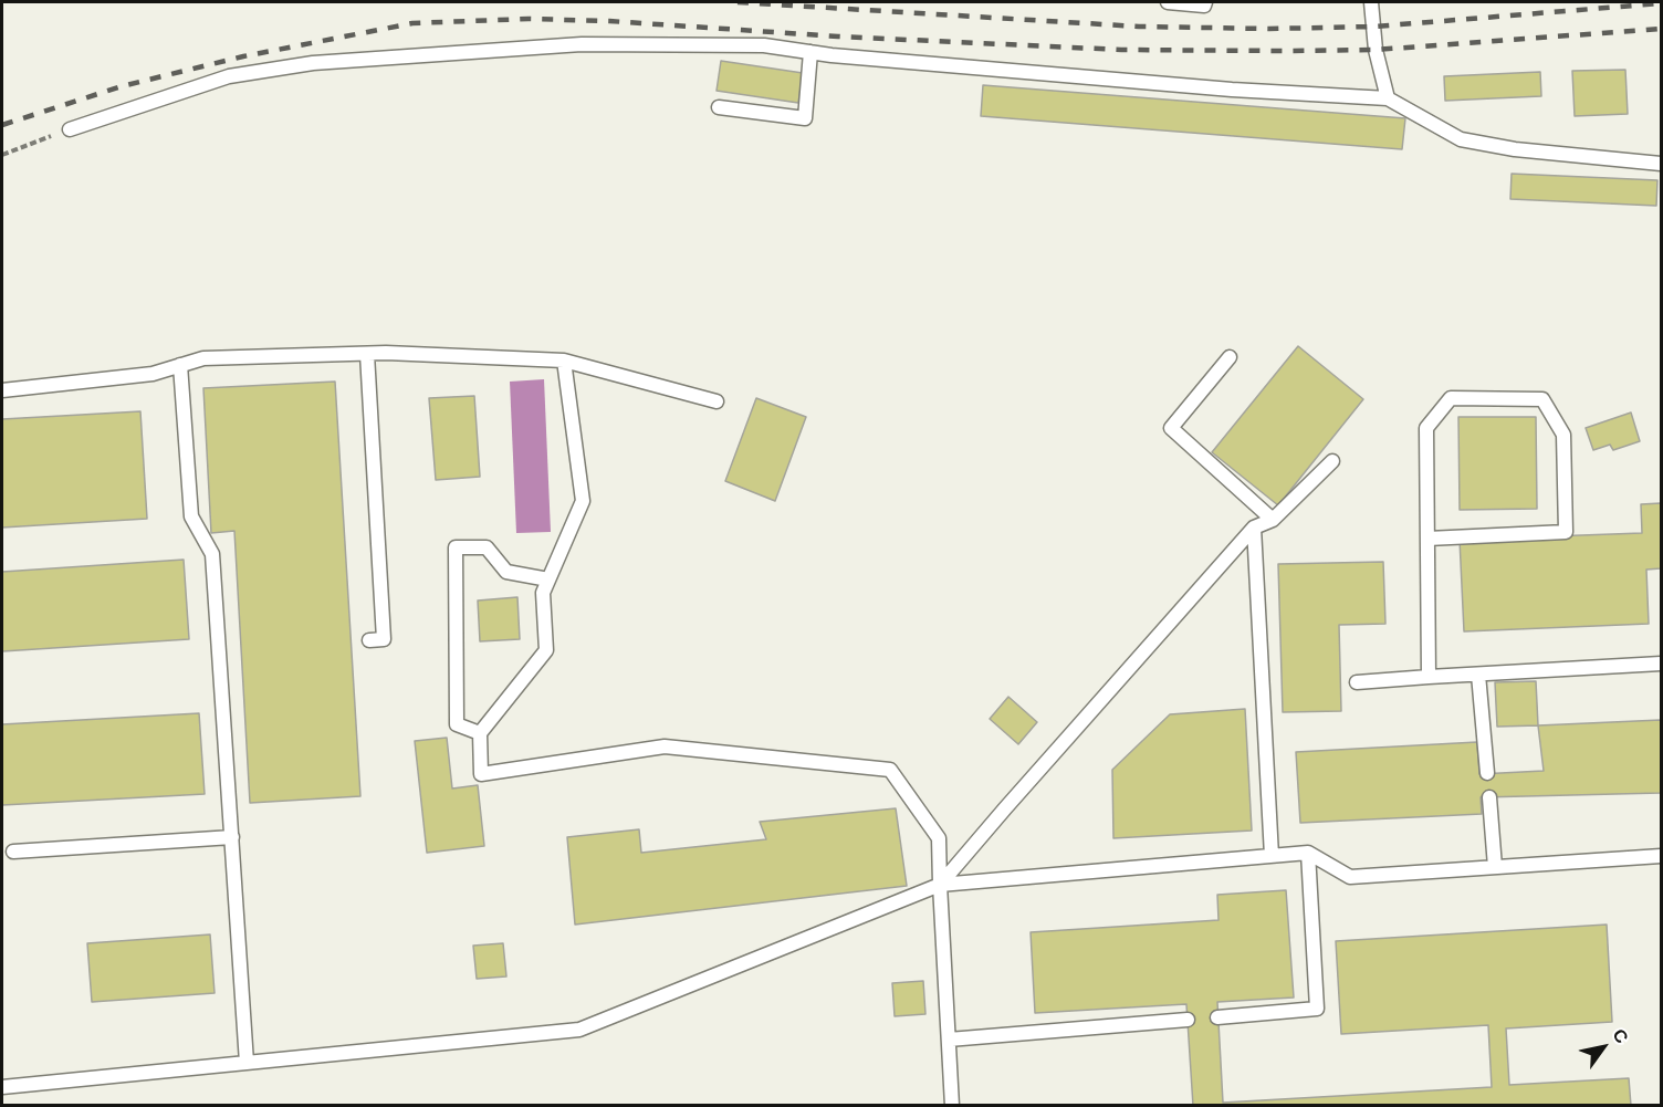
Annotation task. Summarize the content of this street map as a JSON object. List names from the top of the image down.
{
  "north": "top right"
}
